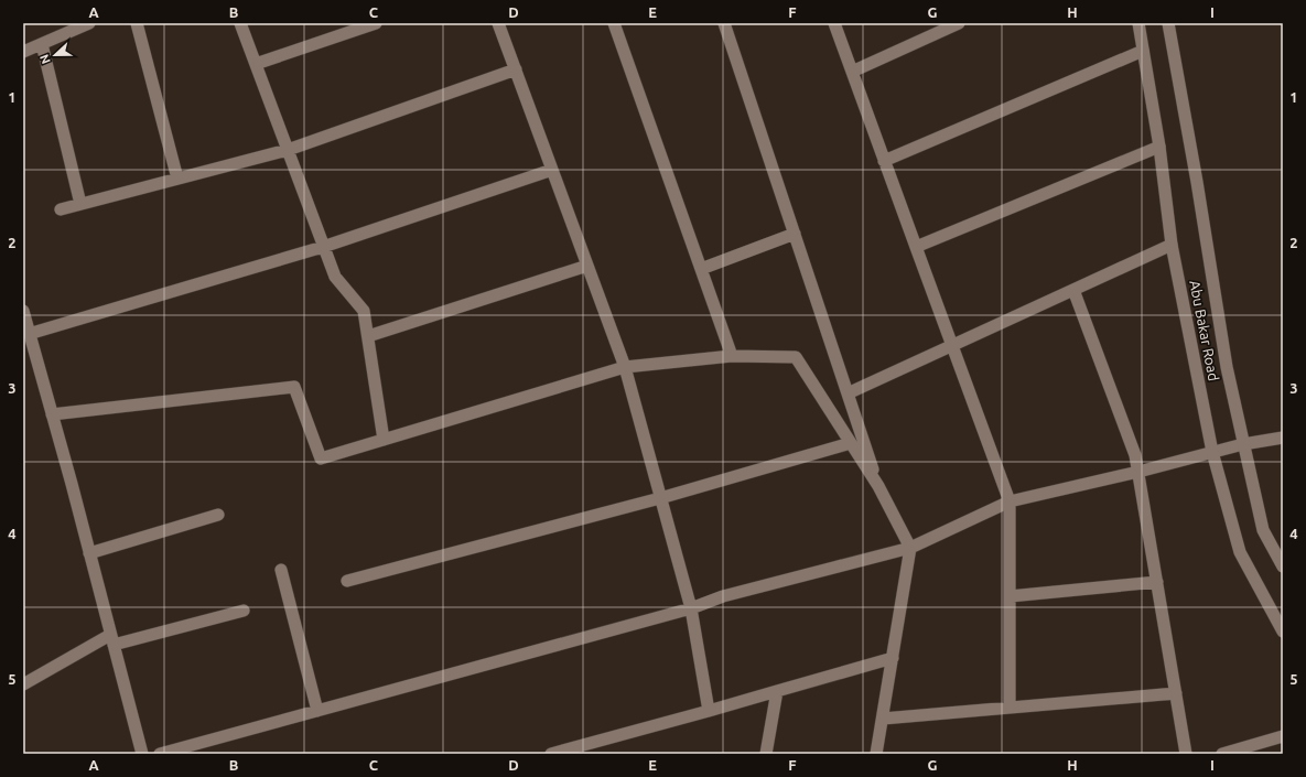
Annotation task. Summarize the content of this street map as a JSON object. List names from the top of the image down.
{
  "streets": {
    "street": ["Abu Bakar Road"]
  },
  "north": "left",
  "grid": {
    "columns": [
      "A",
      "B",
      "C",
      "D",
      "E",
      "F",
      "G",
      "H",
      "I"
    ],
    "rows": [
      "1",
      "2",
      "3",
      "4",
      "5"
    ]
  }
}
